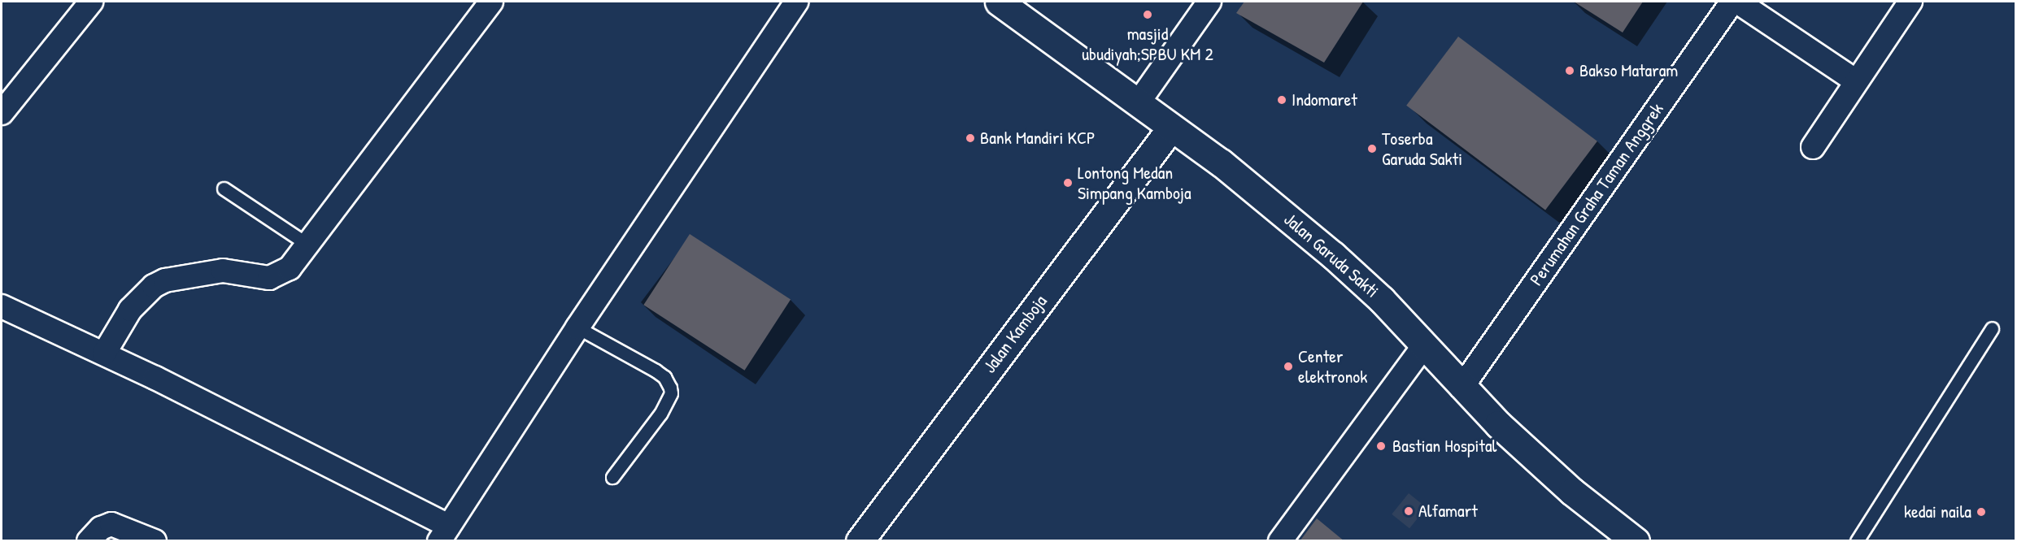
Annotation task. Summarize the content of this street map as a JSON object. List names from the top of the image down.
{
  "streets": {
    "main road": ["Jalan Garuda Sakti", "Jalan Kamboja"],
    "street": ["Perumahan Graha Taman Anggrek"]
  },
  "crossings": [
    ["Perumahan Graha Taman Anggrek", "Jalan Garuda Sakti"],
    ["Jalan Garuda Sakti", "Jalan Kamboja"]
  ],
  "places": [
    "masjid ubudiyah;SPBU KM 2",
    "Bakso Mataram",
    "Indomaret",
    "Bank Mandiri KCP",
    "Toserba Garuda Sakti",
    "Lontong Medan Simpang Kamboja",
    "Center elektronok",
    "Bastian Hospital",
    "Alfamart",
    "kedai naila"
  ]
}
